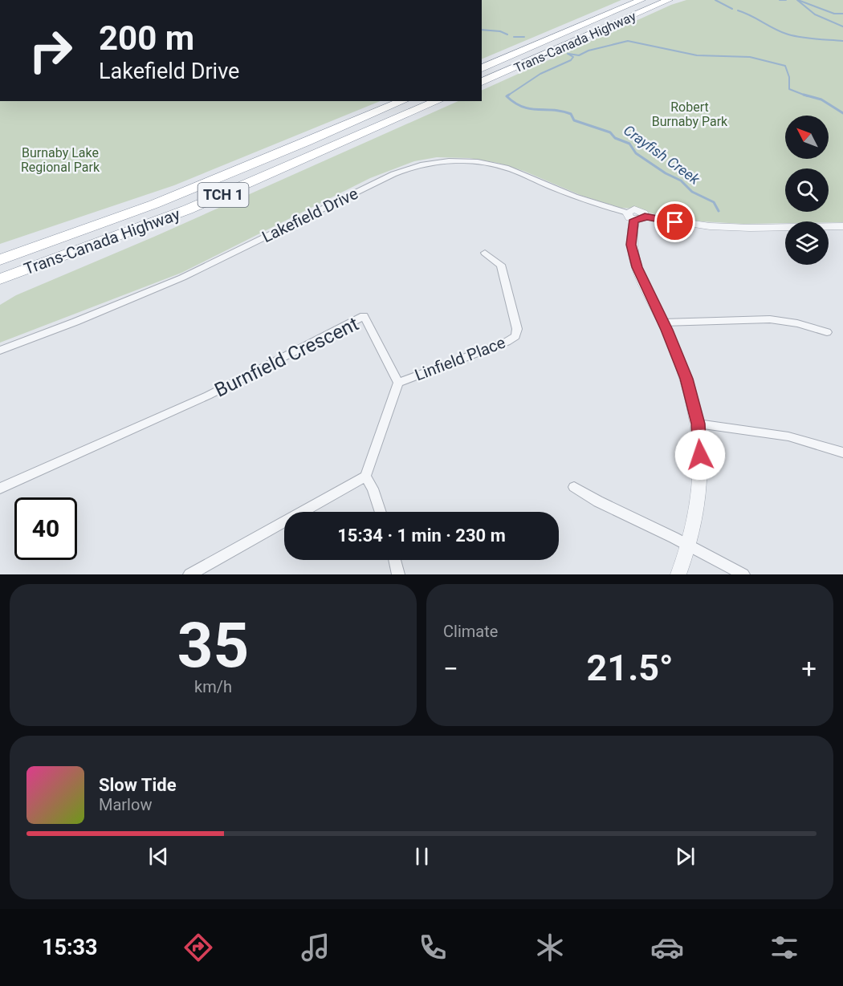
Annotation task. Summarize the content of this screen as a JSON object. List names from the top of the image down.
{
  "streets": {
    "highway": ["Trans-Canada Highway", "TCH 1"],
    "street": ["Lakefield Drive", "Burnfield Crescent", "Linfield Place"]
  },
  "crossings": [
    ["Burnfield Crescent", "Linfield Place"]
  ],
  "water": ["Crayfish Creek"],
  "parks": ["Robert Burnaby Park", "Burnaby Lake Regional Park"],
  "north": "top left",
  "page": {
    "turn": ["200 m", "Lakefield Drive"],
    "limit": "40",
    "trip": "15:34 · 1 min · 230 m",
    "tile": [
      ["35", "km/h"],
      "Climate"
    ],
    "heat": ["−", "21.5°", "+"],
    "song": ["Slow Tide", "Marlow"],
    "tabs": "15:33"
  }
}
